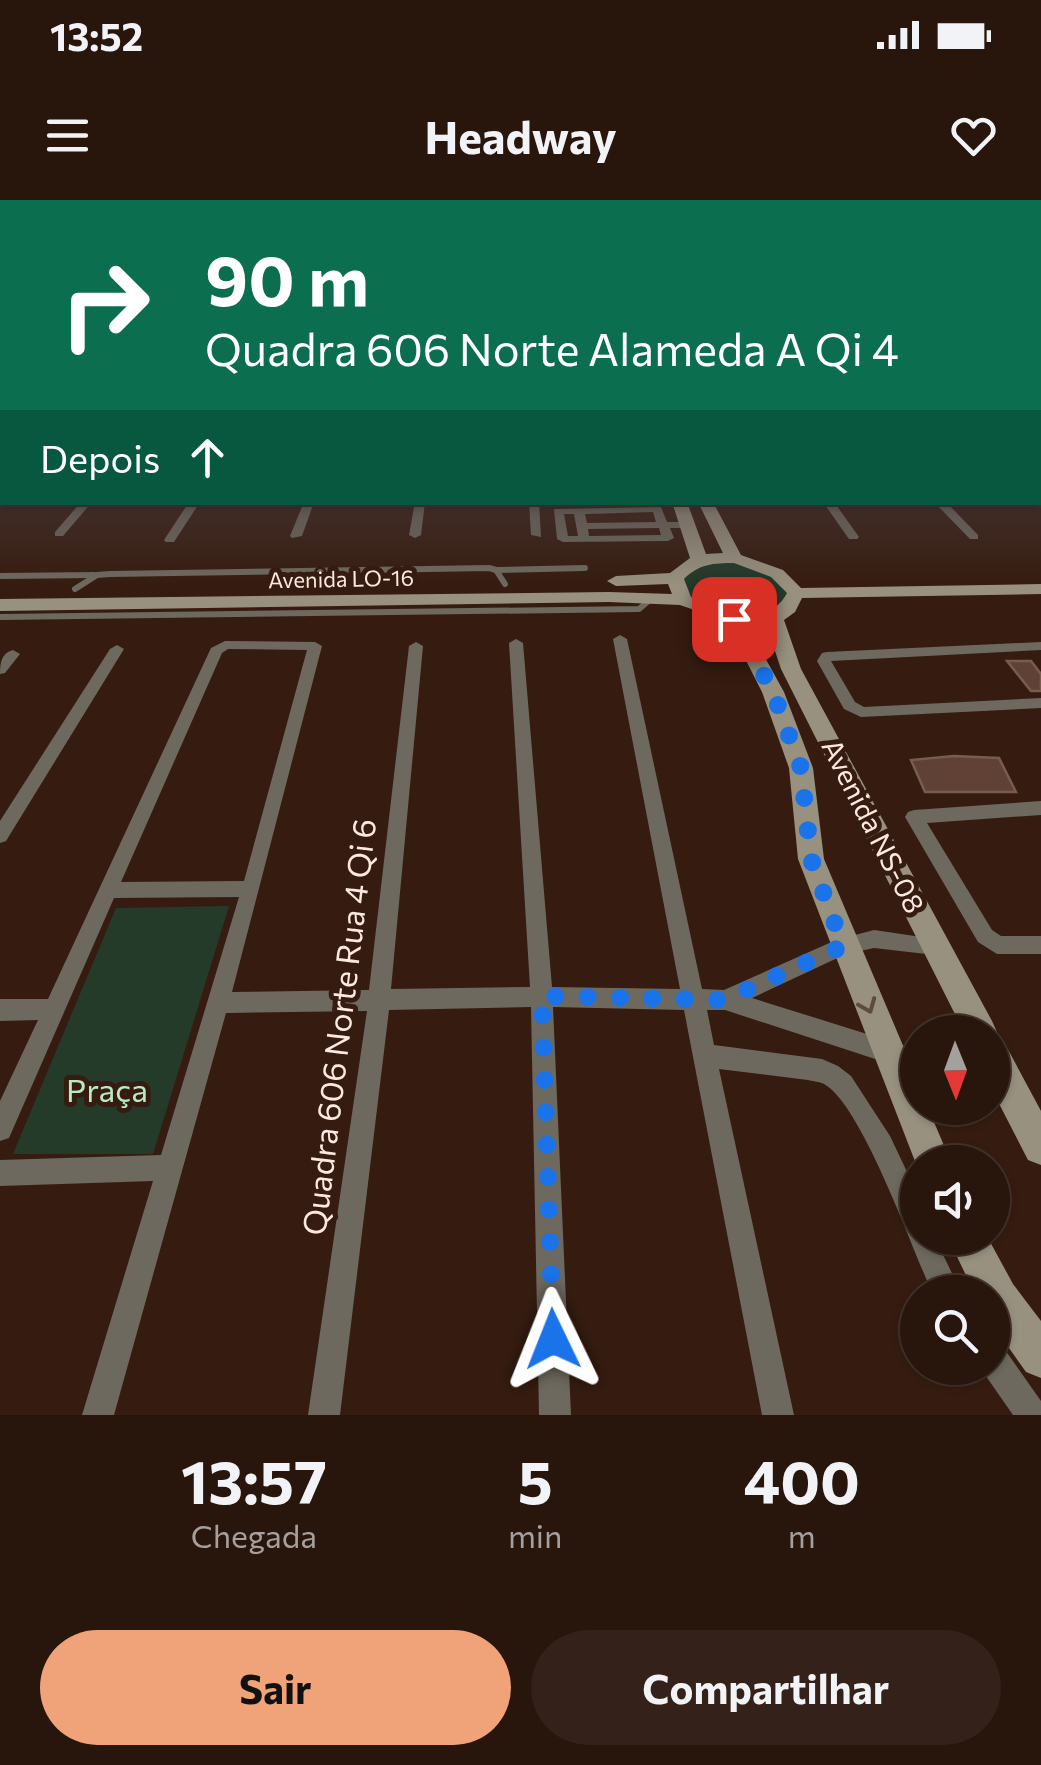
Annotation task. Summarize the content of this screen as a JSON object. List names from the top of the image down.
{
  "streets": {
    "street": ["Avenida LO-16", "Avenida NS-08", "Quadra 606 Norte Rua 4 Qi 6"]
  },
  "crossings": [
    ["Avenida LO-16", "Avenida NS-08"]
  ],
  "parks": ["Praça"],
  "north": "bottom",
  "page": {
    "status": "13:52",
    "header": "Headway",
    "turn": ["90 m", "Quadra 606 Norte Alameda A Qi 4"],
    "then": "Depois",
    "eta": [
      "13:57",
      "Chegada",
      "5",
      "min",
      "400",
      "m"
    ],
    "buttons": ["Sair", "Compartilhar"]
  }
}
